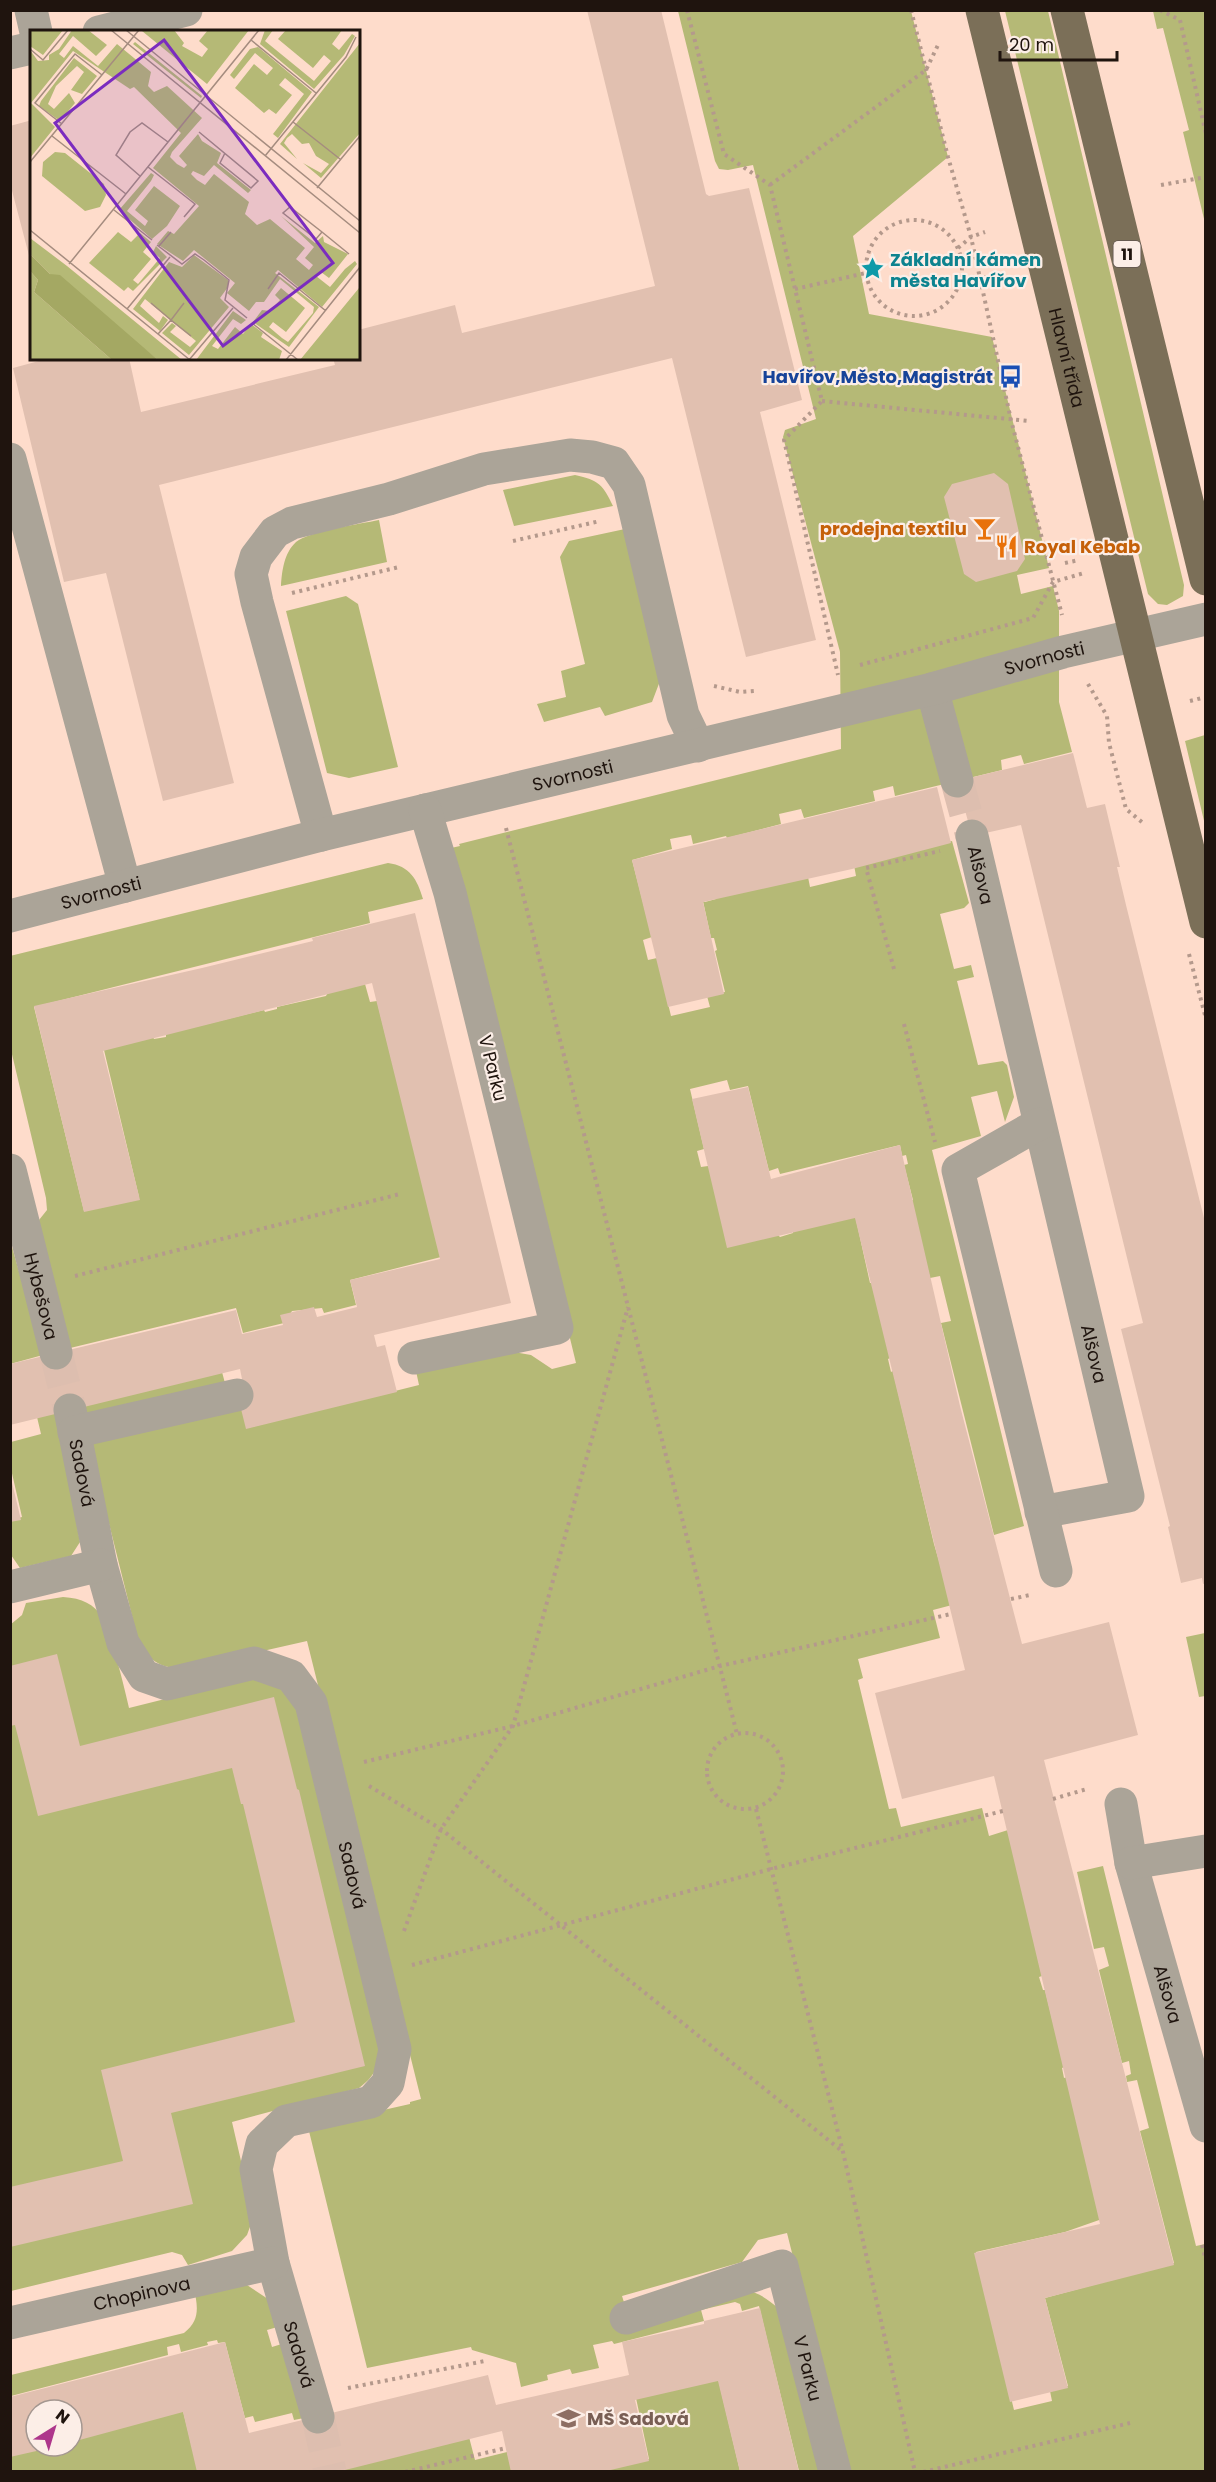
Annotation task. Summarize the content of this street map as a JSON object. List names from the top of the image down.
{
  "streets": {
    "main road": ["11", "Hlavní třída"],
    "street": [
      "Svornosti",
      "Alšova",
      "V Parku",
      "Hybešova",
      "Sadová",
      "Chopinova"
    ]
  },
  "crossings": [
    ["Hlavní třída", "Svornosti"],
    ["Svornosti", "V Parku"],
    ["Sadová", "Chopinova"]
  ],
  "places": {
    "place": ["Základní kámen města Havířov"],
    "bus stop": ["Havířov,Město,Magistrát"],
    "bar": ["prodejna textilu"],
    "restaurant": ["Royal Kebab"],
    "school or university": ["MŠ Sadová"]
  },
  "scale_bar": "20 m",
  "north": "top right"
}
